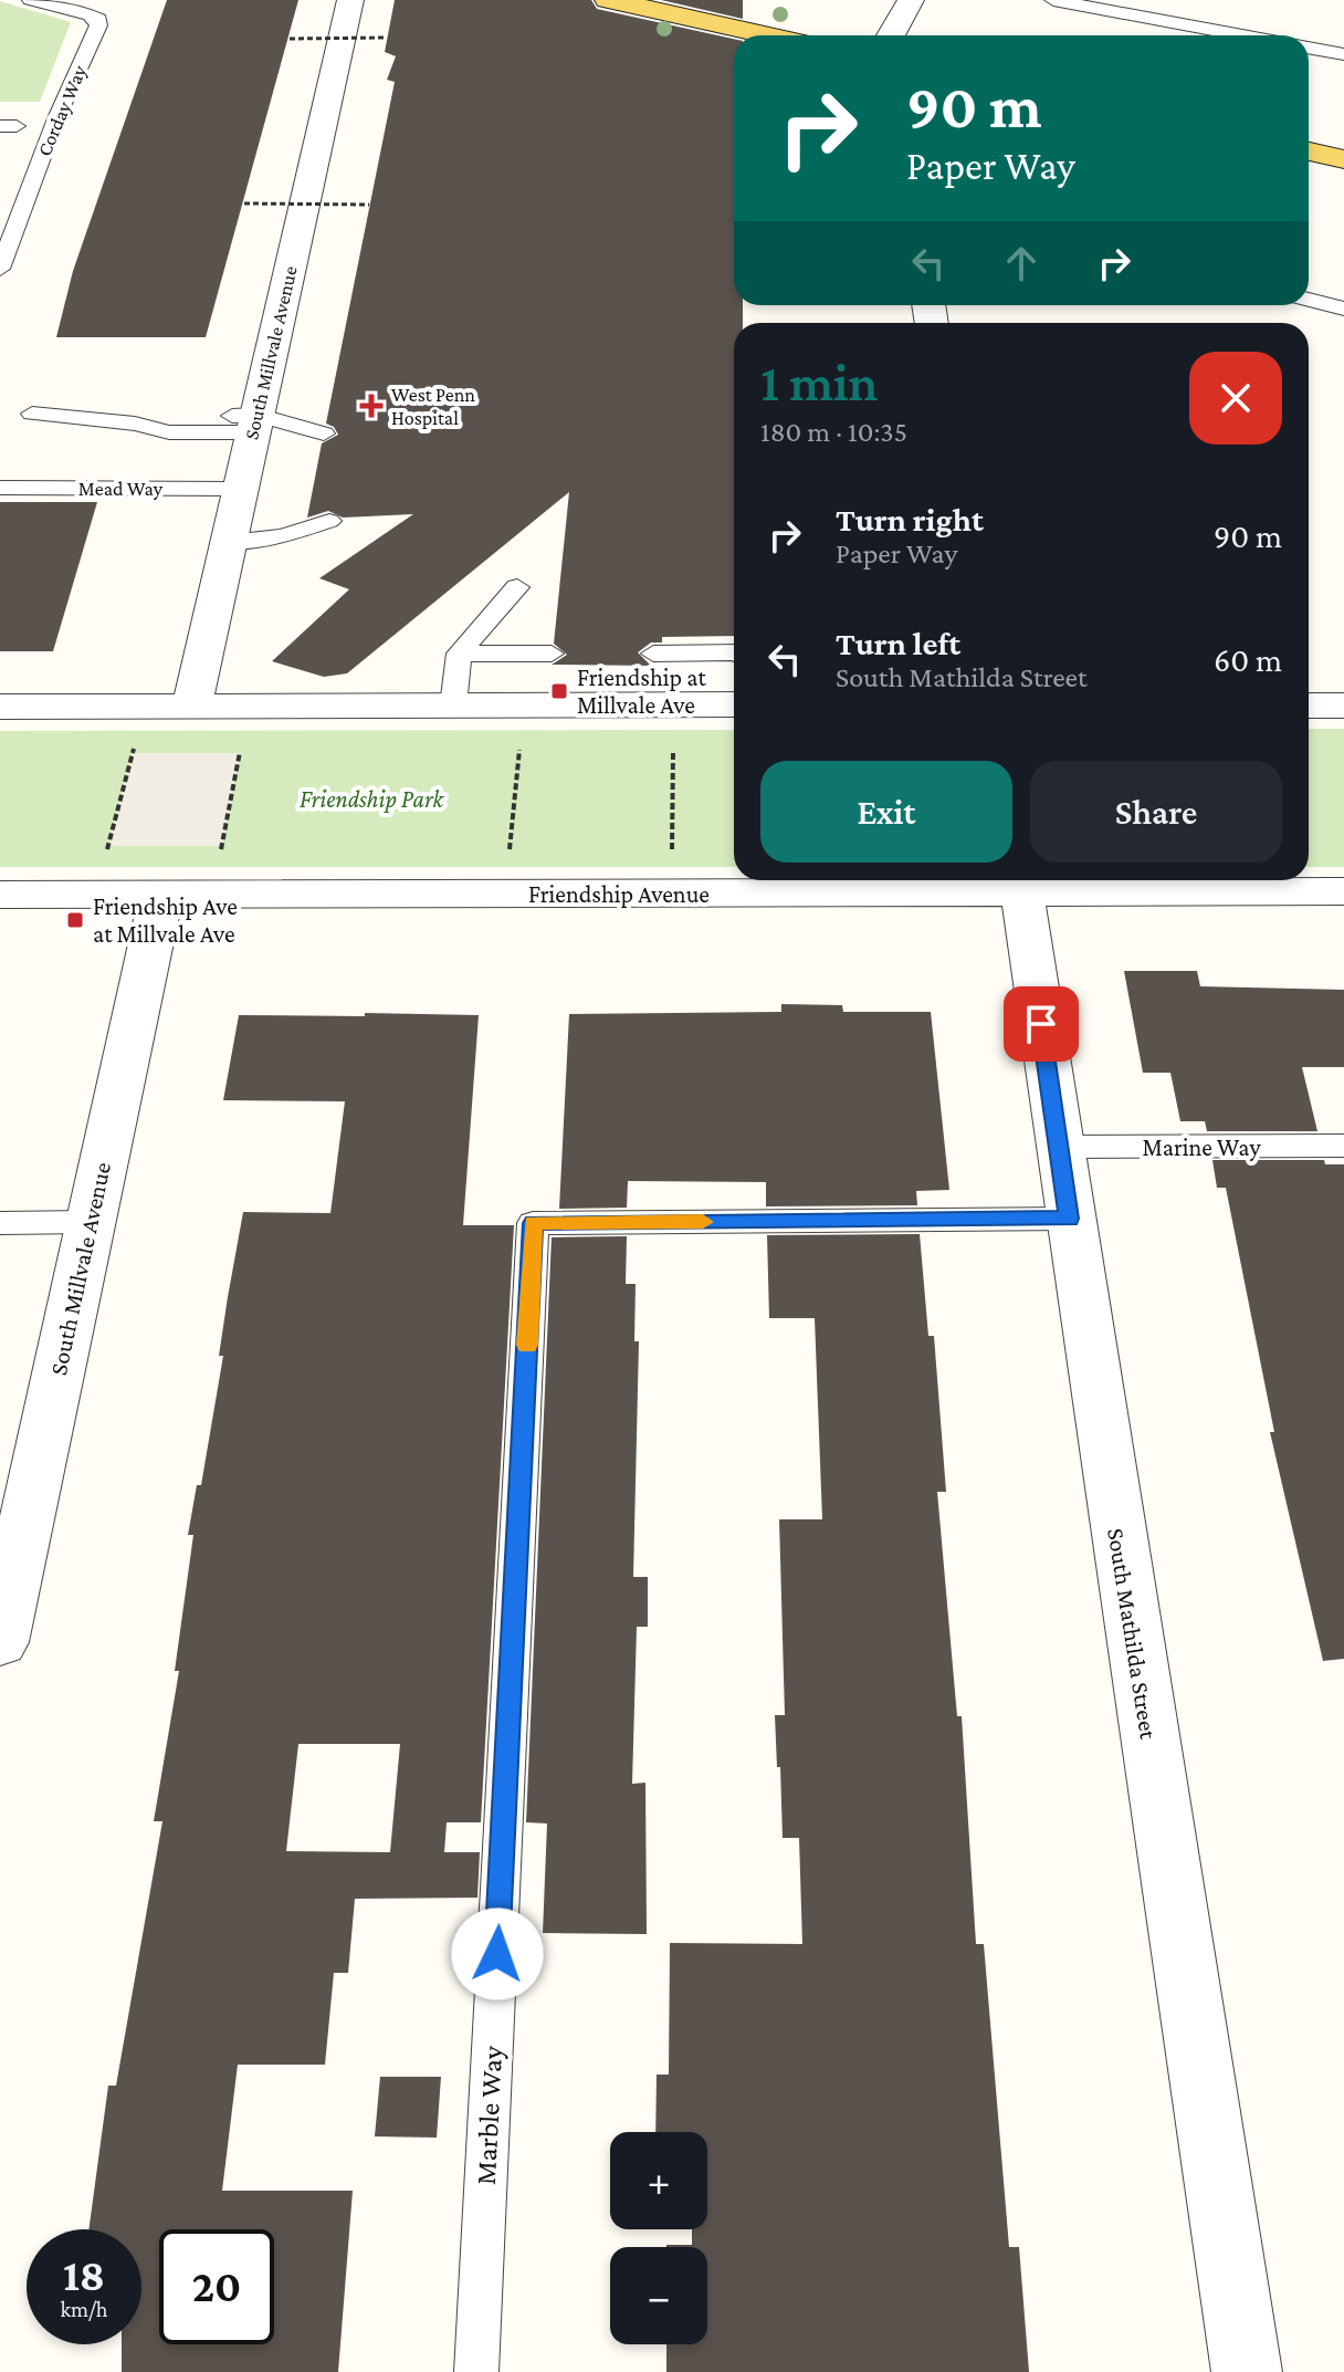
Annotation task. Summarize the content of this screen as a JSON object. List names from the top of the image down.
{
  "streets": {
    "street": ["South Millvale Avenue", "Friendship Avenue", "South Mathilda Street"],
    "lane": [
      "Corday Way",
      "Mead Way",
      "Marine Way",
      "Marble Way"
    ]
  },
  "crossings": [
    ["South Millvale Avenue", "Mead Way"],
    ["South Millvale Avenue", "Friendship Avenue"],
    ["Friendship Avenue", "South Mathilda Street"],
    ["Marine Way", "South Mathilda Street"],
    ["South Mathilda Street", "Marble Way"]
  ],
  "parks": ["Friendship Park"],
  "places": {
    "health": ["West Penn Hospital"],
    "transit": ["Friendship at Millvale Ave", "Friendship Ave at Millvale Ave"]
  },
  "page": {
    "turn": ["90 m", "Paper Way"],
    "heading": ["1 min", "180 m · 10:35"],
    "list": [
      {
        "name": "Turn right",
        "note": "Paper Way",
        "value": "90 m"
      },
      {
        "name": "Turn left",
        "note": "South Mathilda Street",
        "value": "60 m"
      }
    ],
    "buttons": ["Exit", "Share"],
    "map_buttons": ["+", "−"],
    "speed": "18 km/h",
    "limit": "20"
  }
}
